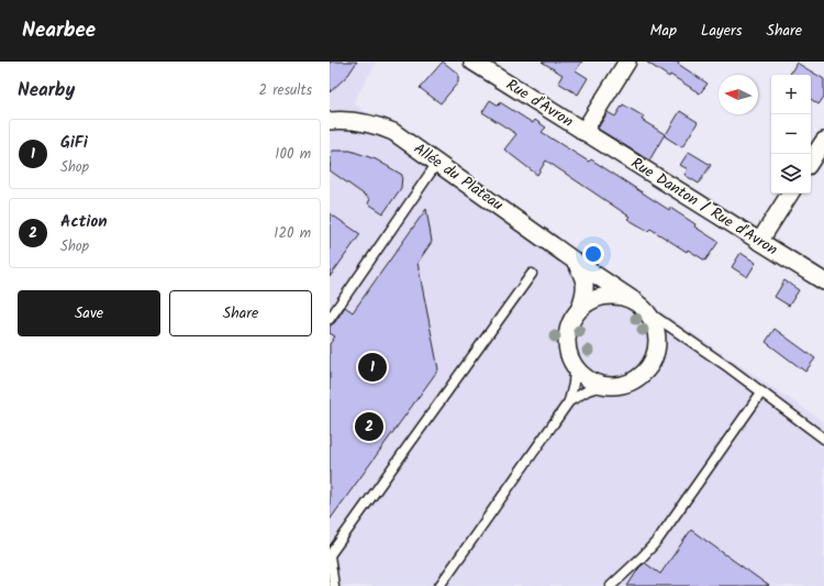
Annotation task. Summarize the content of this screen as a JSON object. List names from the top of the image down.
{
  "streets": {
    "street": ["Rue d'Avron", "Allée du Plateau", "Rue Danton / Rue d'Avron"]
  },
  "crossings": [
    ["Rue d'Avron", "Rue Danton / Rue d'Avron"]
  ],
  "north": "left",
  "page": {
    "header": "Nearbee",
    "nav": ["Map", "Layers", "Share"],
    "heading": ["Nearby", "2 results"],
    "map_buttons": ["+", "−"],
    "list": [
      {
        "mark": "1",
        "name": "GiFi",
        "note": "Shop",
        "value": "100 m"
      },
      {
        "mark": "2",
        "name": "Action",
        "note": "Shop",
        "value": "120 m"
      }
    ],
    "buttons": ["Save", "Share"],
    "pins": ["1", "2"]
  }
}
